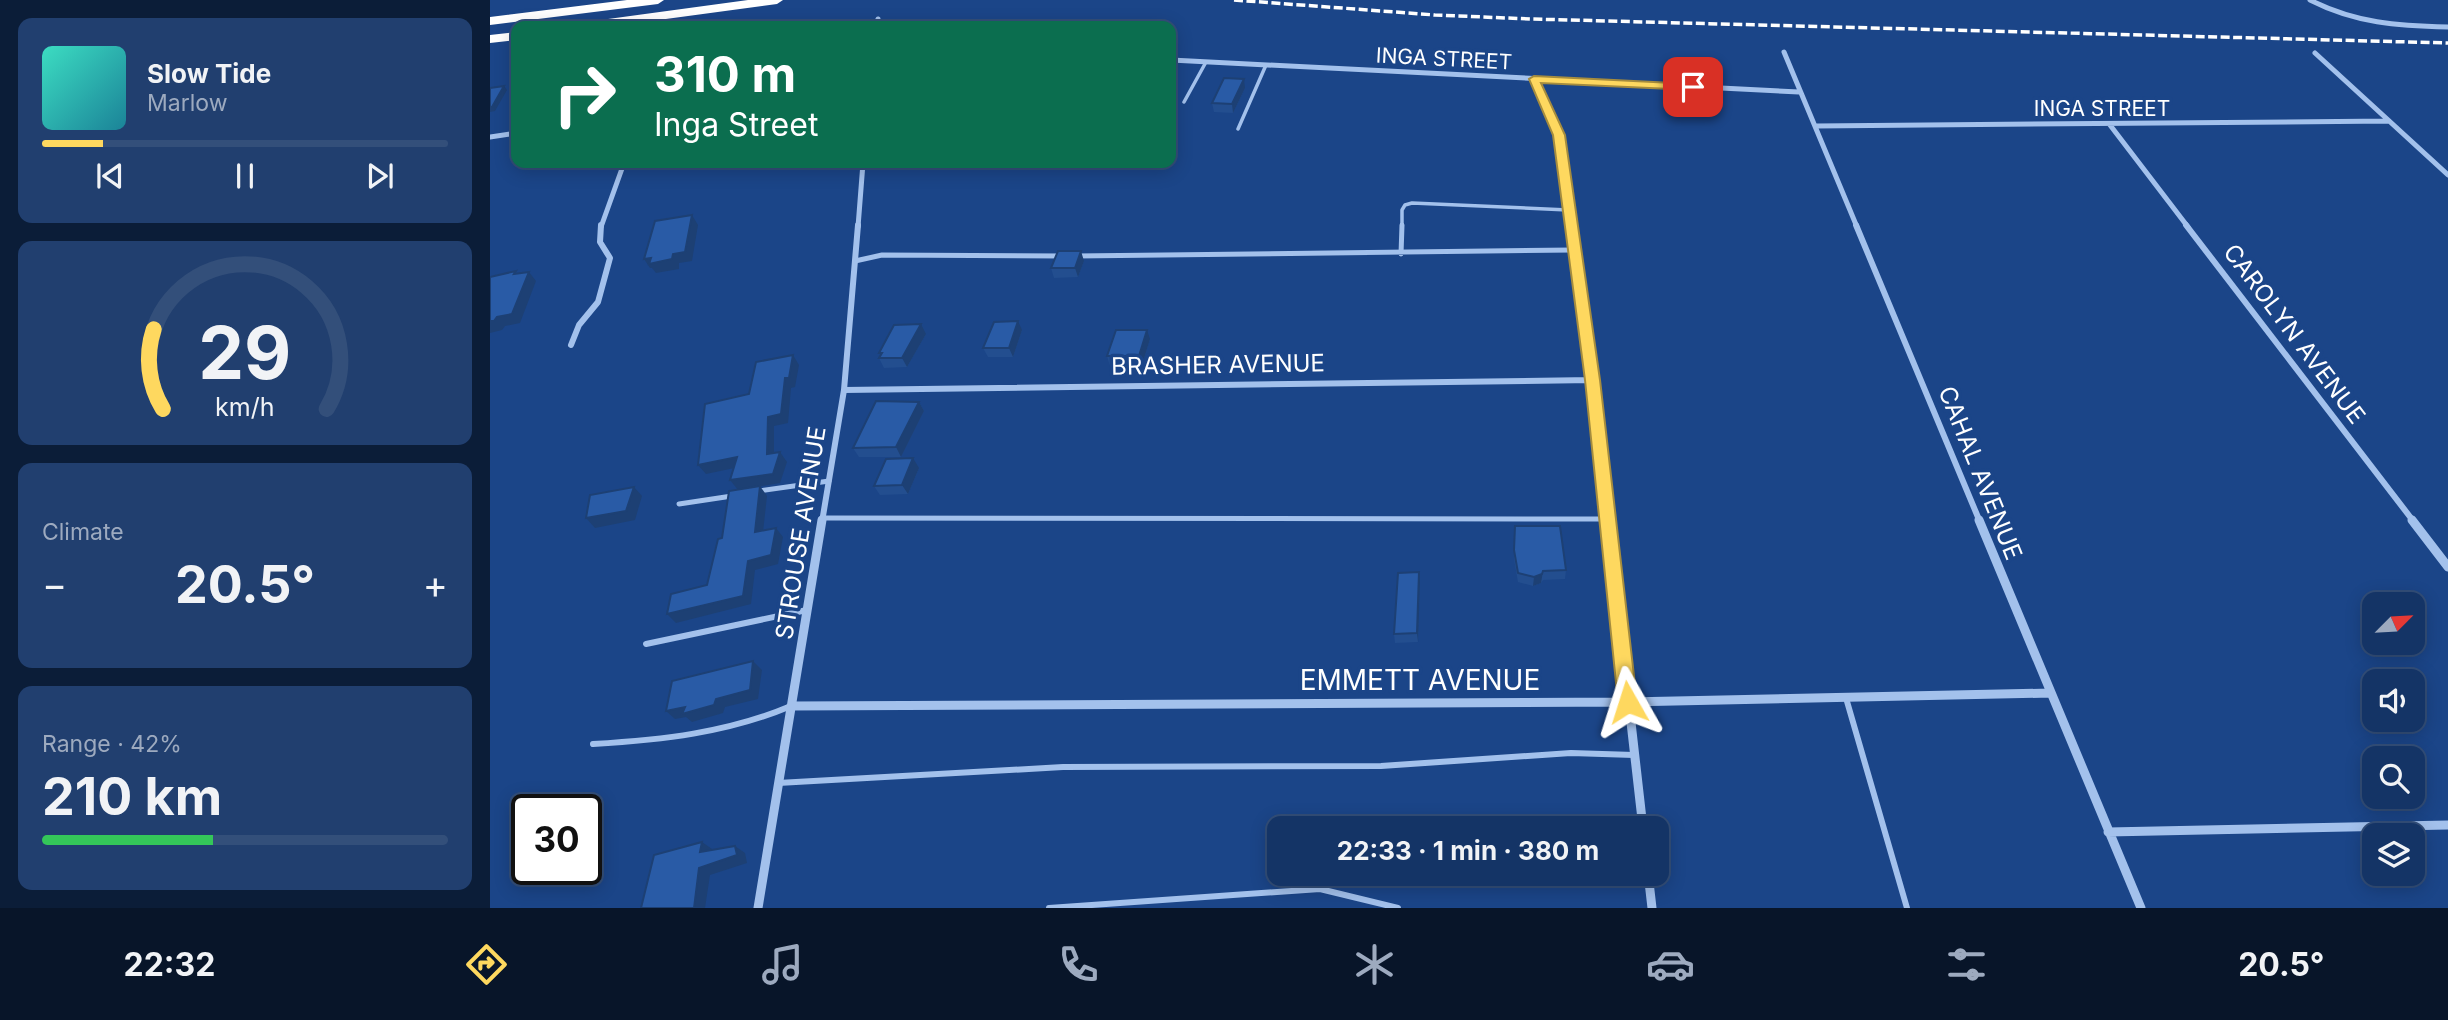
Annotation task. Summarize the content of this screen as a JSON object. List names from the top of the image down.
{
  "streets": {
    "street": [
      "INGA STREET",
      "CAROLYN AVENUE",
      "BRASHER AVENUE",
      "CAHAL AVENUE",
      "STROUSE AVENUE",
      "EMMETT AVENUE"
    ]
  },
  "crossings": [
    ["INGA STREET", "CAROLYN AVENUE"],
    ["INGA STREET", "CAHAL AVENUE"],
    ["BRASHER AVENUE", "STROUSE AVENUE"],
    ["CAHAL AVENUE", "EMMETT AVENUE"],
    ["STROUSE AVENUE", "EMMETT AVENUE"]
  ],
  "north": "top right",
  "page": {
    "turn": ["310 m", "Inga Street"],
    "song": ["Slow Tide", "Marlow"],
    "tile": [
      "Climate",
      ["Range · 42%", "210 km"]
    ],
    "heat": ["−", "20.5°", "+"],
    "limit": "30",
    "trip": "22:33 · 1 min · 380 m",
    "tabs": ["22:32", "20.5°"],
    "gauge": ["29", "km/h"]
  }
}
